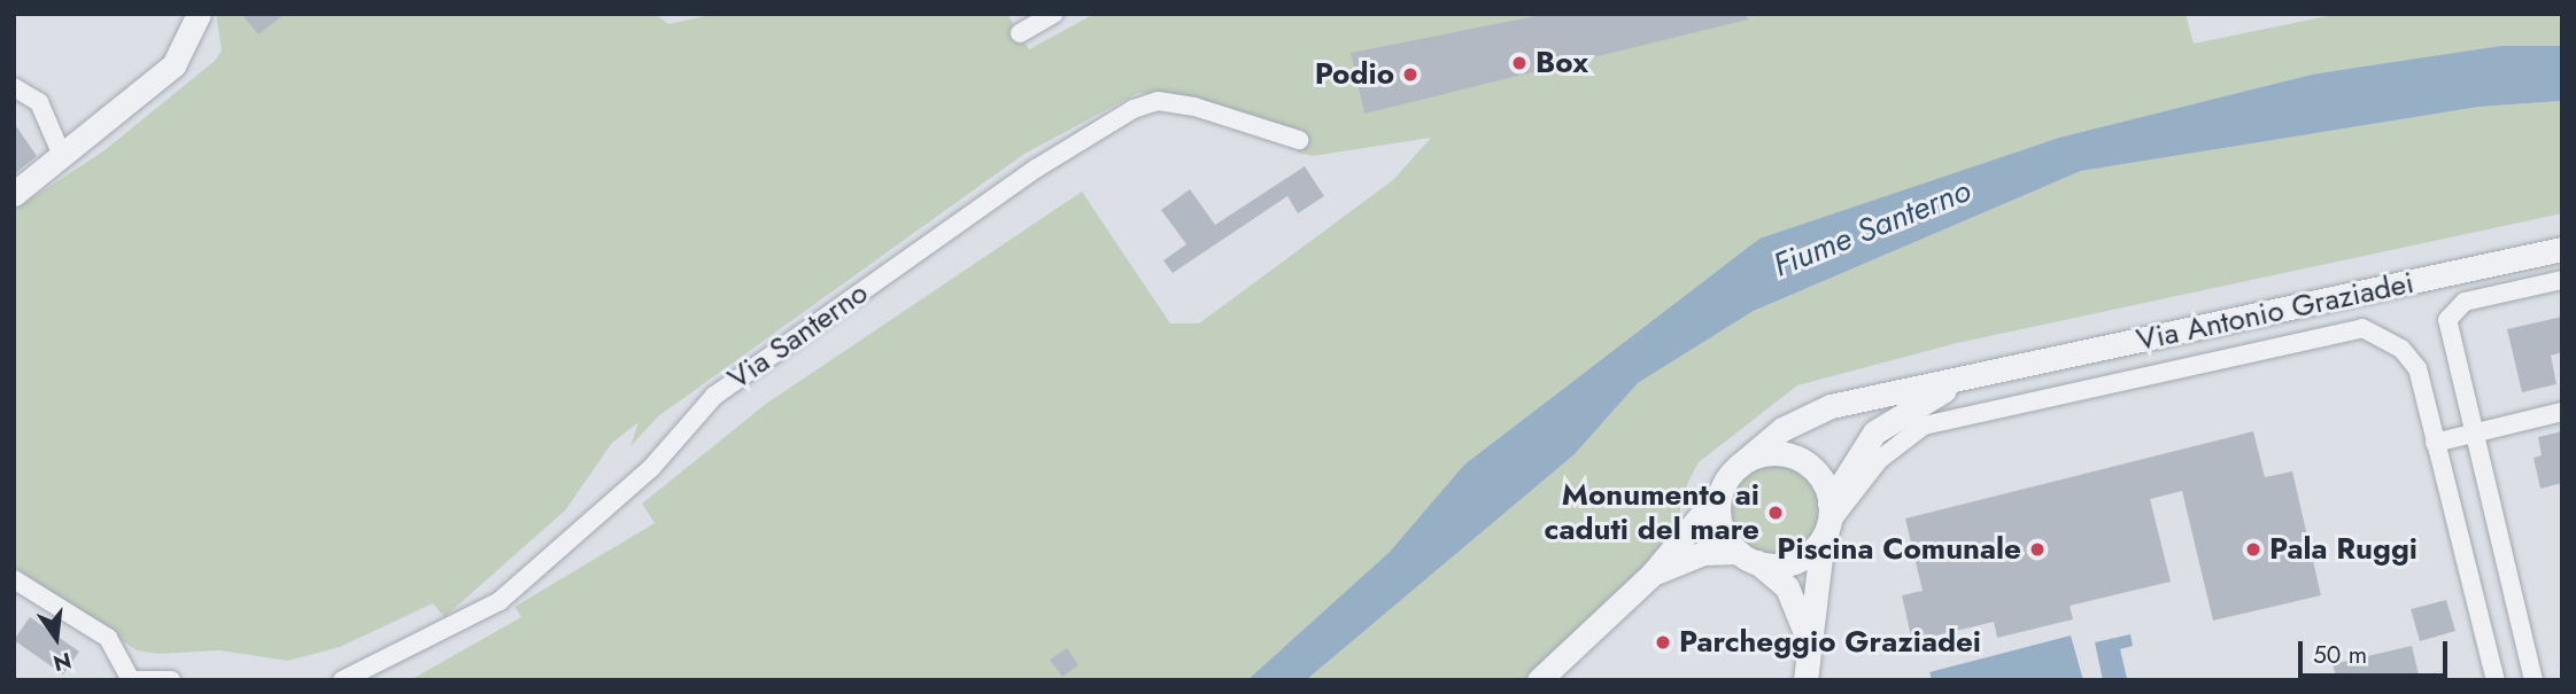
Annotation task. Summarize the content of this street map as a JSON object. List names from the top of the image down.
{
  "streets": {
    "street": ["Via Antonio Graziadei", "Via Santerno"]
  },
  "water": ["Fiume Santerno"],
  "places": [
    "Box",
    "Podio",
    "Monumento ai caduti del mare",
    "Piscina Comunale",
    "Pala Ruggi",
    "Parcheggio Graziadei"
  ],
  "scale_bar": "50 m",
  "north": "bottom"
}
